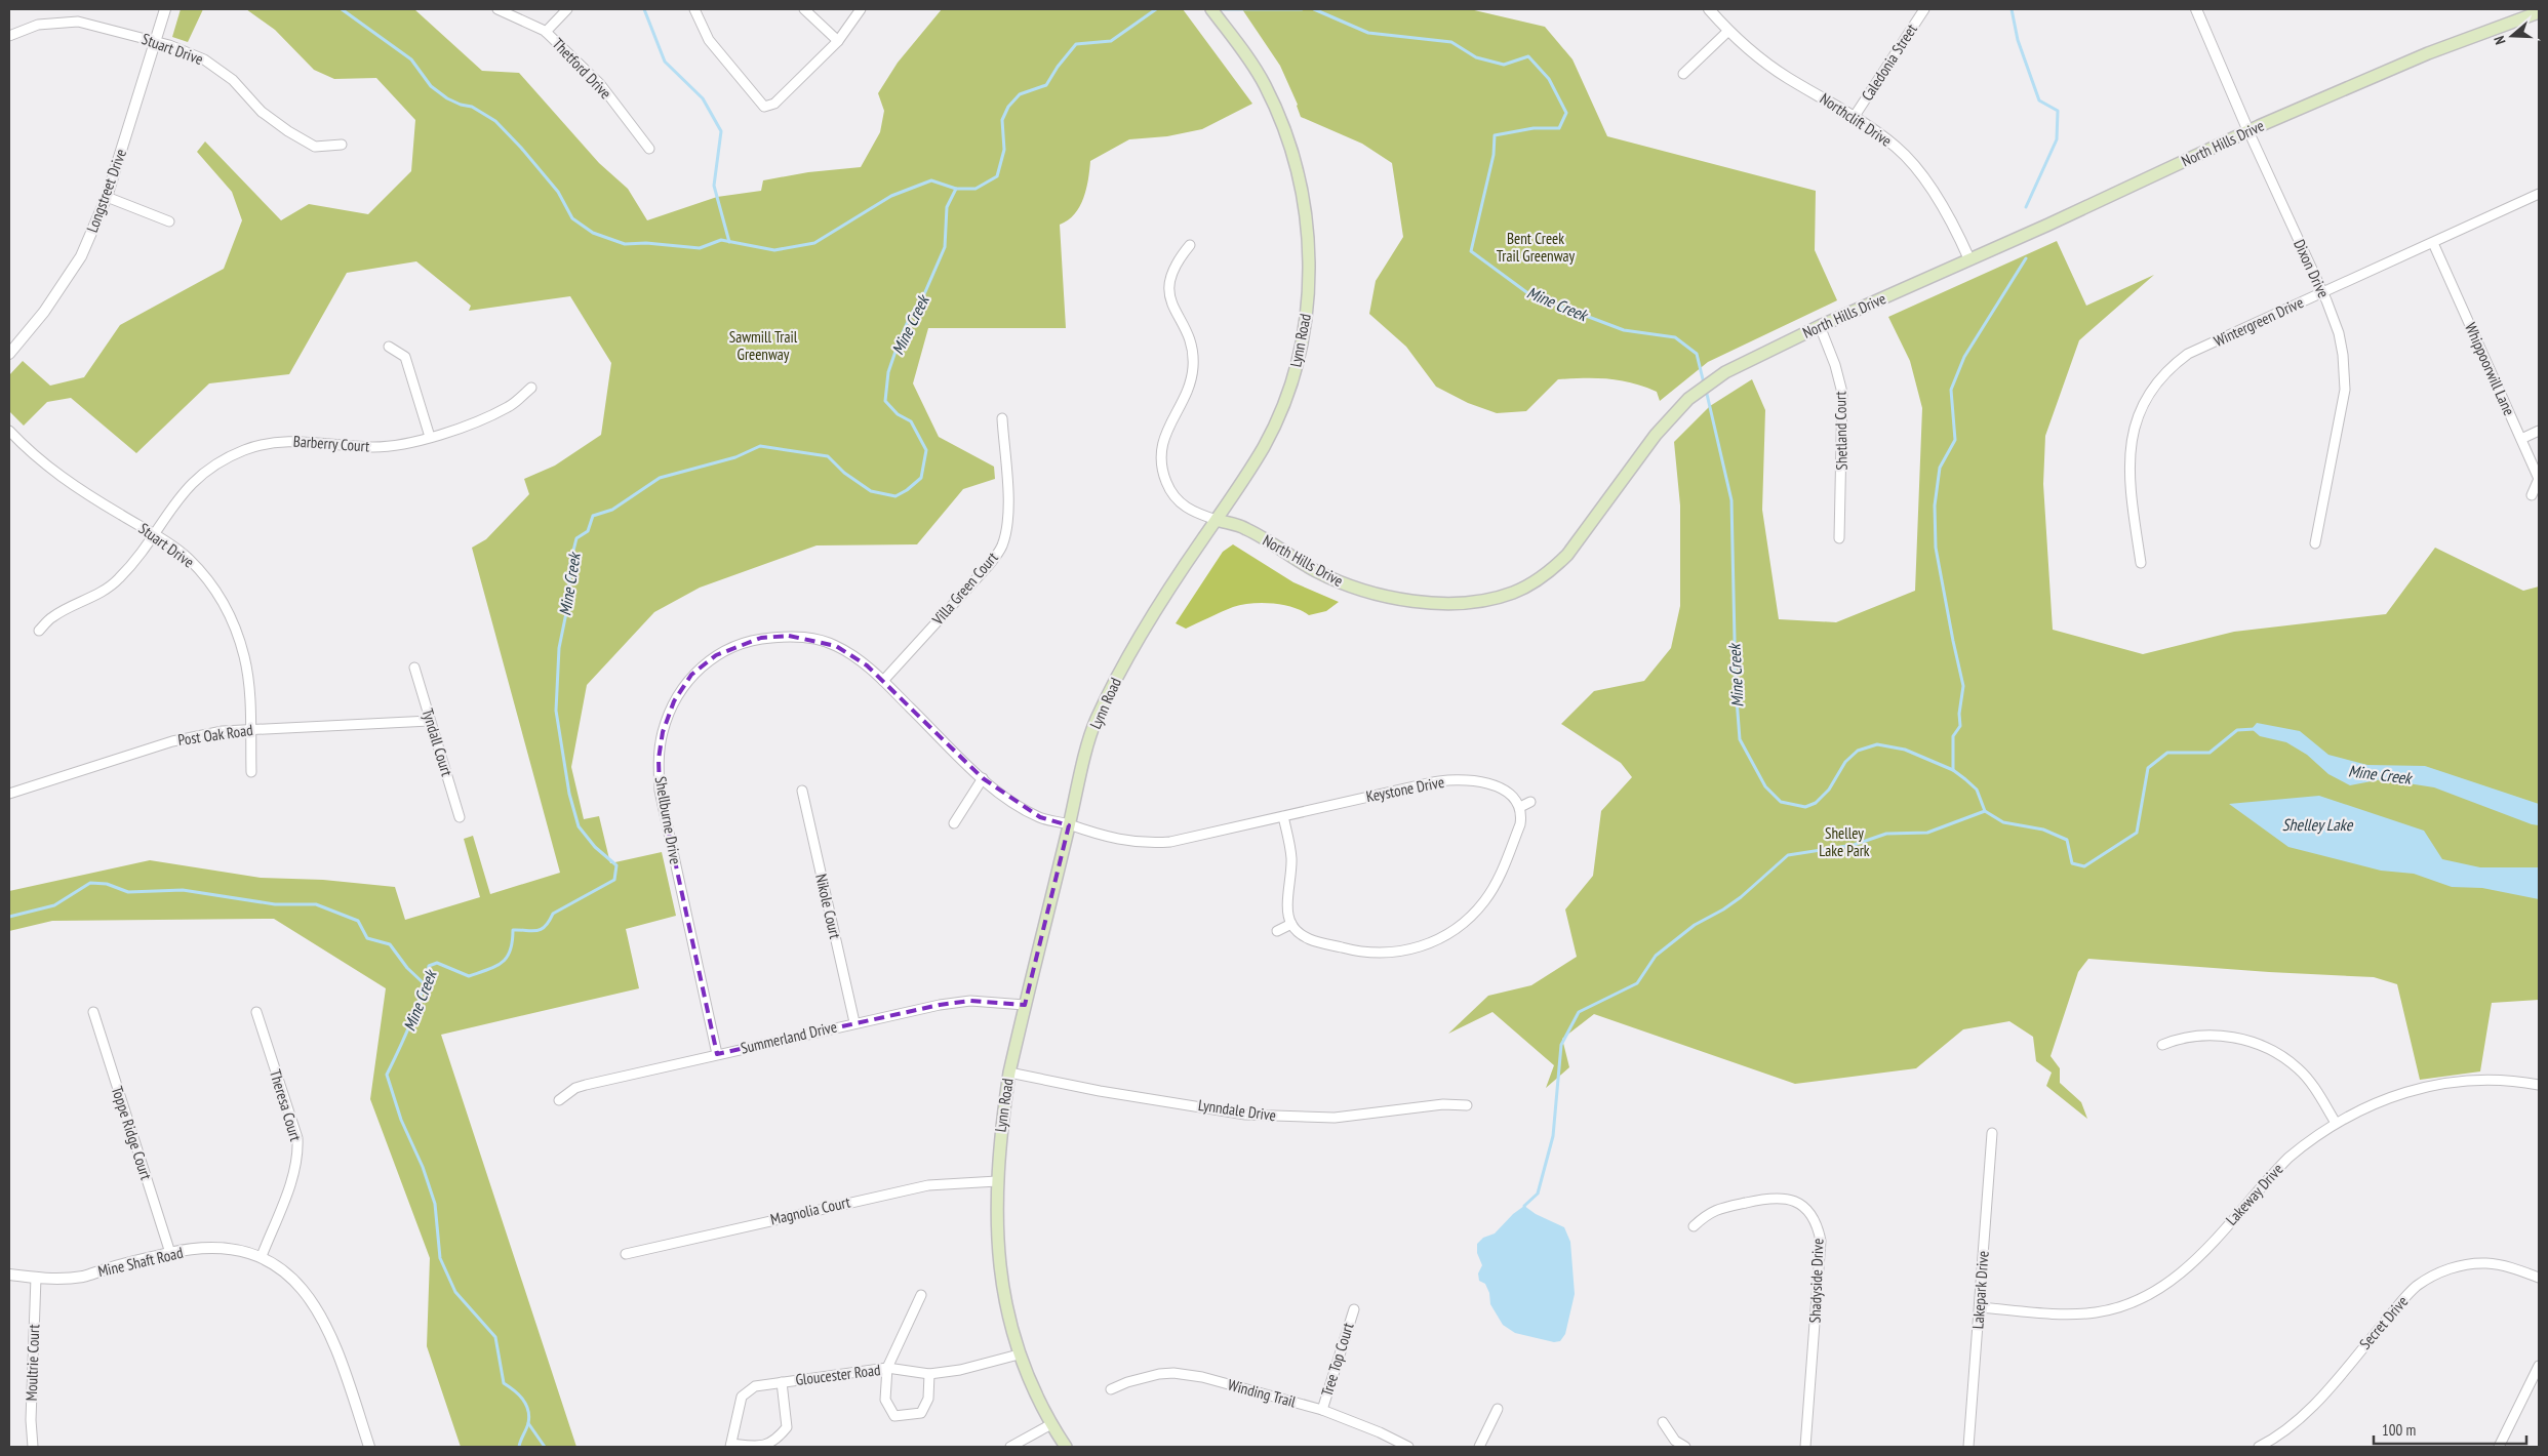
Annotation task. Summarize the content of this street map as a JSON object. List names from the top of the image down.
{
  "streets": {
    "main road": ["North Hills Drive", "Lynn Road"],
    "street": [
      "Stuart Drive",
      "Caledonia Street",
      "Thetford Drive",
      "Northclift Drive",
      "Longstreet Drive",
      "Dixon Drive",
      "Wintergreen Drive",
      "Whippoorwill Lane",
      "Shetland Court",
      "Barberry Court",
      "Villa Green Court",
      "Post Oak Road",
      "Tyndall Court",
      "Keystone Drive",
      "Shellburne Drive",
      "Nikole Court",
      "Summerland Drive",
      "Theresa Court",
      "Lynndale Drive",
      "Toppe Ridge Court",
      "Lakeway Drive",
      "Magnolia Court",
      "Mine Shaft Road",
      "Shadyside Drive",
      "Lakepark Drive",
      "Secret Drive",
      "Tree Top Court",
      "Moultrie Court",
      "Gloucester Road",
      "Winding Trail"
    ]
  },
  "crossings": [
    ["Stuart Drive", "Longstreet Drive"],
    ["Stuart Drive", "Barberry Court"],
    ["Stuart Drive", "Post Oak Road"],
    ["Caledonia Street", "Northclift Drive"],
    ["Northclift Drive", "North Hills Drive"],
    ["North Hills Drive", "Dixon Drive"],
    ["North Hills Drive", "Lynn Road"],
    ["North Hills Drive", "Shetland Court"],
    ["Dixon Drive", "Wintergreen Drive"],
    ["Wintergreen Drive", "Whippoorwill Lane"],
    ["Lynn Road", "Keystone Drive"],
    ["Lynn Road", "Shellburne Drive"],
    ["Lynn Road", "Summerland Drive"],
    ["Lynn Road", "Lynndale Drive"],
    ["Lynn Road", "Magnolia Court"],
    ["Lynn Road", "Gloucester Road"],
    ["Villa Green Court", "Shellburne Drive"],
    ["Post Oak Road", "Tyndall Court"],
    ["Keystone Drive", "Shellburne Drive"],
    ["Shellburne Drive", "Summerland Drive"],
    ["Nikole Court", "Summerland Drive"],
    ["Theresa Court", "Mine Shaft Road"],
    ["Toppe Ridge Court", "Mine Shaft Road"],
    ["Lakeway Drive", "Lakepark Drive"],
    ["Mine Shaft Road", "Moultrie Court"],
    ["Tree Top Court", "Winding Trail"]
  ],
  "water": ["Mine Creek", "Shelley Lake"],
  "parks": ["Bent Creek Trail Greenway", "Sawmill Trail Greenway", "Shelley Lake Park"],
  "scale_bar": "100 m",
  "north": "left"
}
